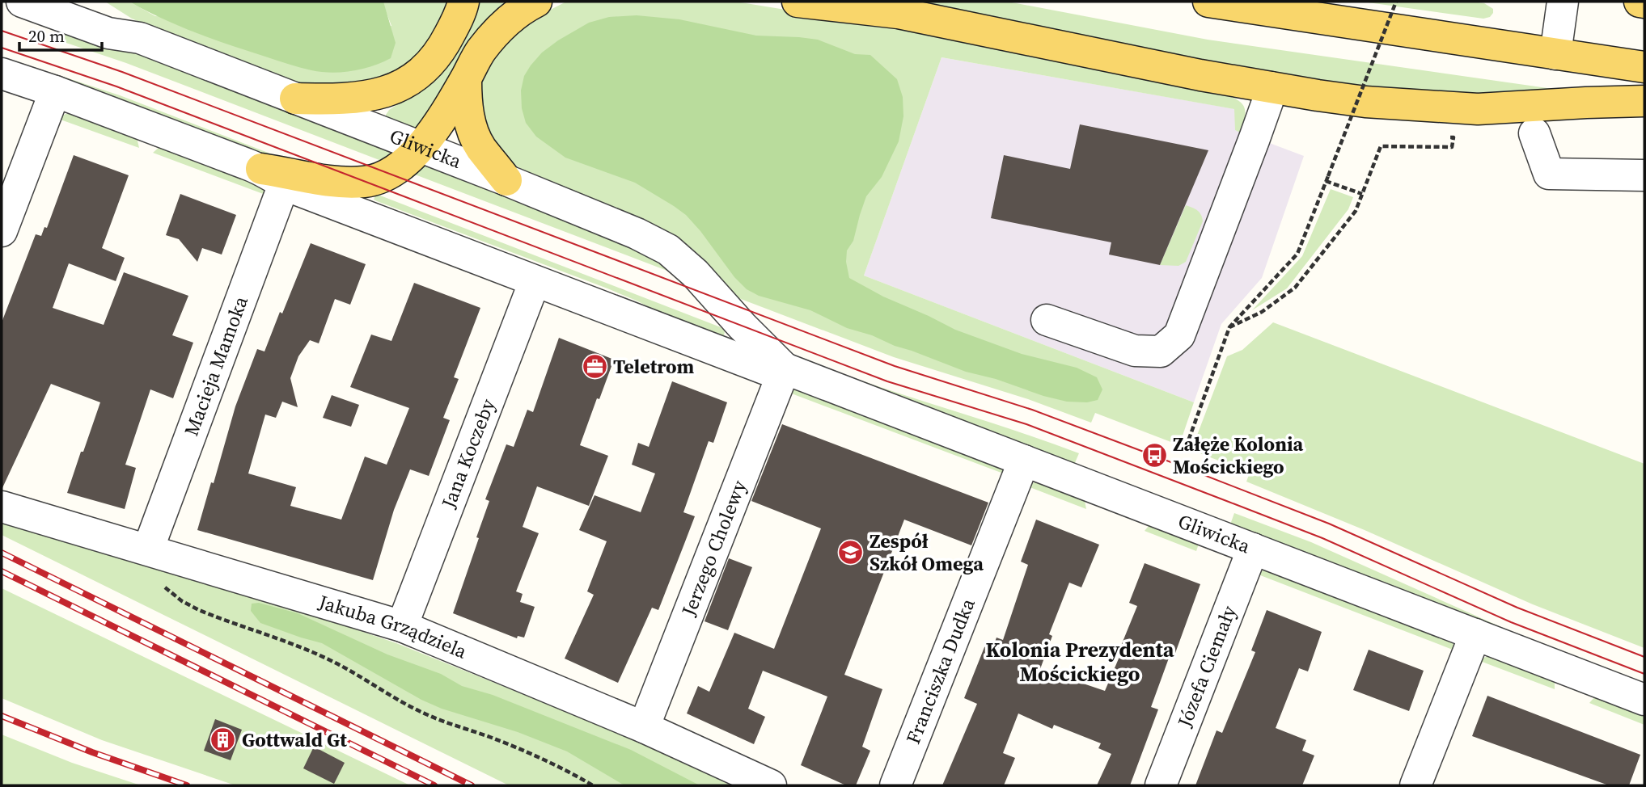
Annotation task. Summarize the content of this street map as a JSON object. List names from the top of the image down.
{
  "streets": {
    "street": [
      "Gliwicka",
      "Macieja Mamoka",
      "Jana Koczeby",
      "Jerzego Cholewy",
      "Jakuba Grządziela",
      "Józefa Ciemały",
      "Franciszka Dudka"
    ]
  },
  "crossings": [
    ["Gliwicka", "Macieja Mamoka"],
    ["Gliwicka", "Jana Koczeby"],
    ["Gliwicka", "Jerzego Cholewy"],
    ["Gliwicka", "Józefa Ciemały"],
    ["Gliwicka", "Franciszka Dudka"],
    ["Macieja Mamoka", "Jakuba Grządziela"],
    ["Jana Koczeby", "Jakuba Grządziela"],
    ["Jerzego Cholewy", "Jakuba Grządziela"]
  ],
  "districts": ["Kolonia Prezydenta Mościckiego"],
  "places": {
    "office": ["Teletrom"],
    "bus stop": ["Załęże Kolonia Mościckiego"],
    "school or university": ["Zespół Szkół Omega"],
    "building": ["Gottwald Gt"]
  },
  "scale_bar": "20 m"
}
